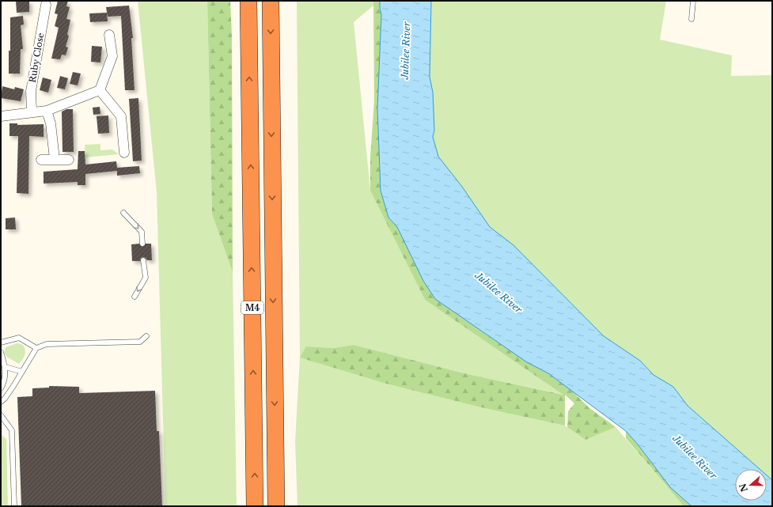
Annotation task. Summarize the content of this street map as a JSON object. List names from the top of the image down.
{
  "streets": {
    "highway": ["M4"],
    "street": ["Ruby Close"]
  },
  "water": ["Jubilee River"],
  "north": "left"
}
